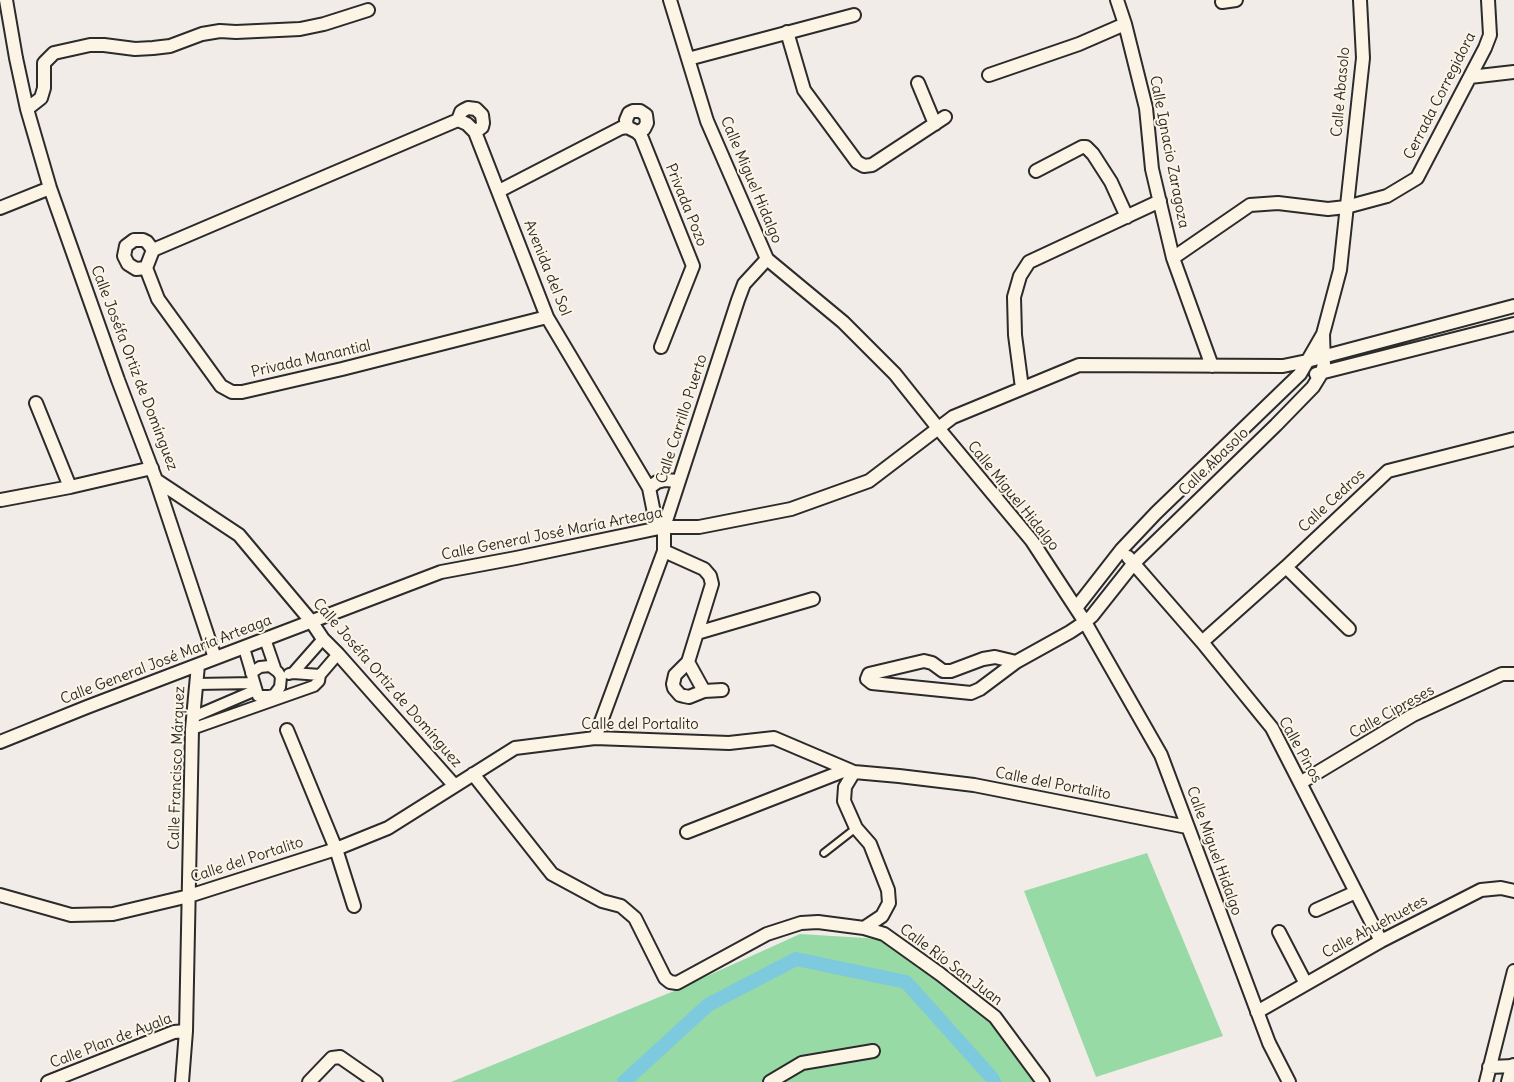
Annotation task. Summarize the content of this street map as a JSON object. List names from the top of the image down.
{
  "streets": {
    "street": [
      "Calle Abasolo",
      "Cerrada Corregidora",
      "Calle Ignacio Zaragoza",
      "Calle Miguel Hidalgo",
      "Privada Pozo",
      "Avenida del Sol",
      "Privada Manantial",
      "Calle Joséfa Ortiz de Domínguez",
      "Calle Carrillo Puerto",
      "Calle Cedros",
      "Calle General José María Arteaga",
      "Calle Cipreses",
      "Calle del Portalito",
      "Calle Pinos",
      "Calle Francisco Márquez",
      "Calle Ahuehuetes",
      "Calle Río San Juan",
      "Calle Plan de Ayala"
    ]
  },
  "crossings": [
    ["Calle Abasolo", "Cerrada Corregidora"],
    ["Calle Abasolo", "Calle Miguel Hidalgo"],
    ["Calle Abasolo", "Calle General José María Arteaga"],
    ["Calle Abasolo", "Calle Pinos"],
    ["Cerrada Corregidora", "Calle Ignacio Zaragoza"],
    ["Calle Ignacio Zaragoza", "Calle General José María Arteaga"],
    ["Calle Miguel Hidalgo", "Calle Carrillo Puerto"],
    ["Calle Miguel Hidalgo", "Calle General José María Arteaga"],
    ["Calle Miguel Hidalgo", "Calle del Portalito"],
    ["Calle Miguel Hidalgo", "Calle Ahuehuetes"],
    ["Privada Pozo", "Avenida del Sol"],
    ["Avenida del Sol", "Privada Manantial"],
    ["Avenida del Sol", "Calle Carrillo Puerto"],
    ["Avenida del Sol", "Calle General José María Arteaga"],
    ["Calle Joséfa Ortiz de Domínguez", "Calle General José María Arteaga"],
    ["Calle Joséfa Ortiz de Domínguez", "Calle del Portalito"],
    ["Calle Carrillo Puerto", "Calle General José María Arteaga"],
    ["Calle Carrillo Puerto", "Calle del Portalito"],
    ["Calle Cedros", "Calle Pinos"],
    ["Calle General José María Arteaga", "Calle Francisco Márquez"],
    ["Calle Cipreses", "Calle Pinos"],
    ["Calle del Portalito", "Calle Francisco Márquez"],
    ["Calle del Portalito", "Calle Río San Juan"],
    ["Calle Pinos", "Calle Ahuehuetes"],
    ["Calle Francisco Márquez", "Calle Plan de Ayala"]
  ]
}
